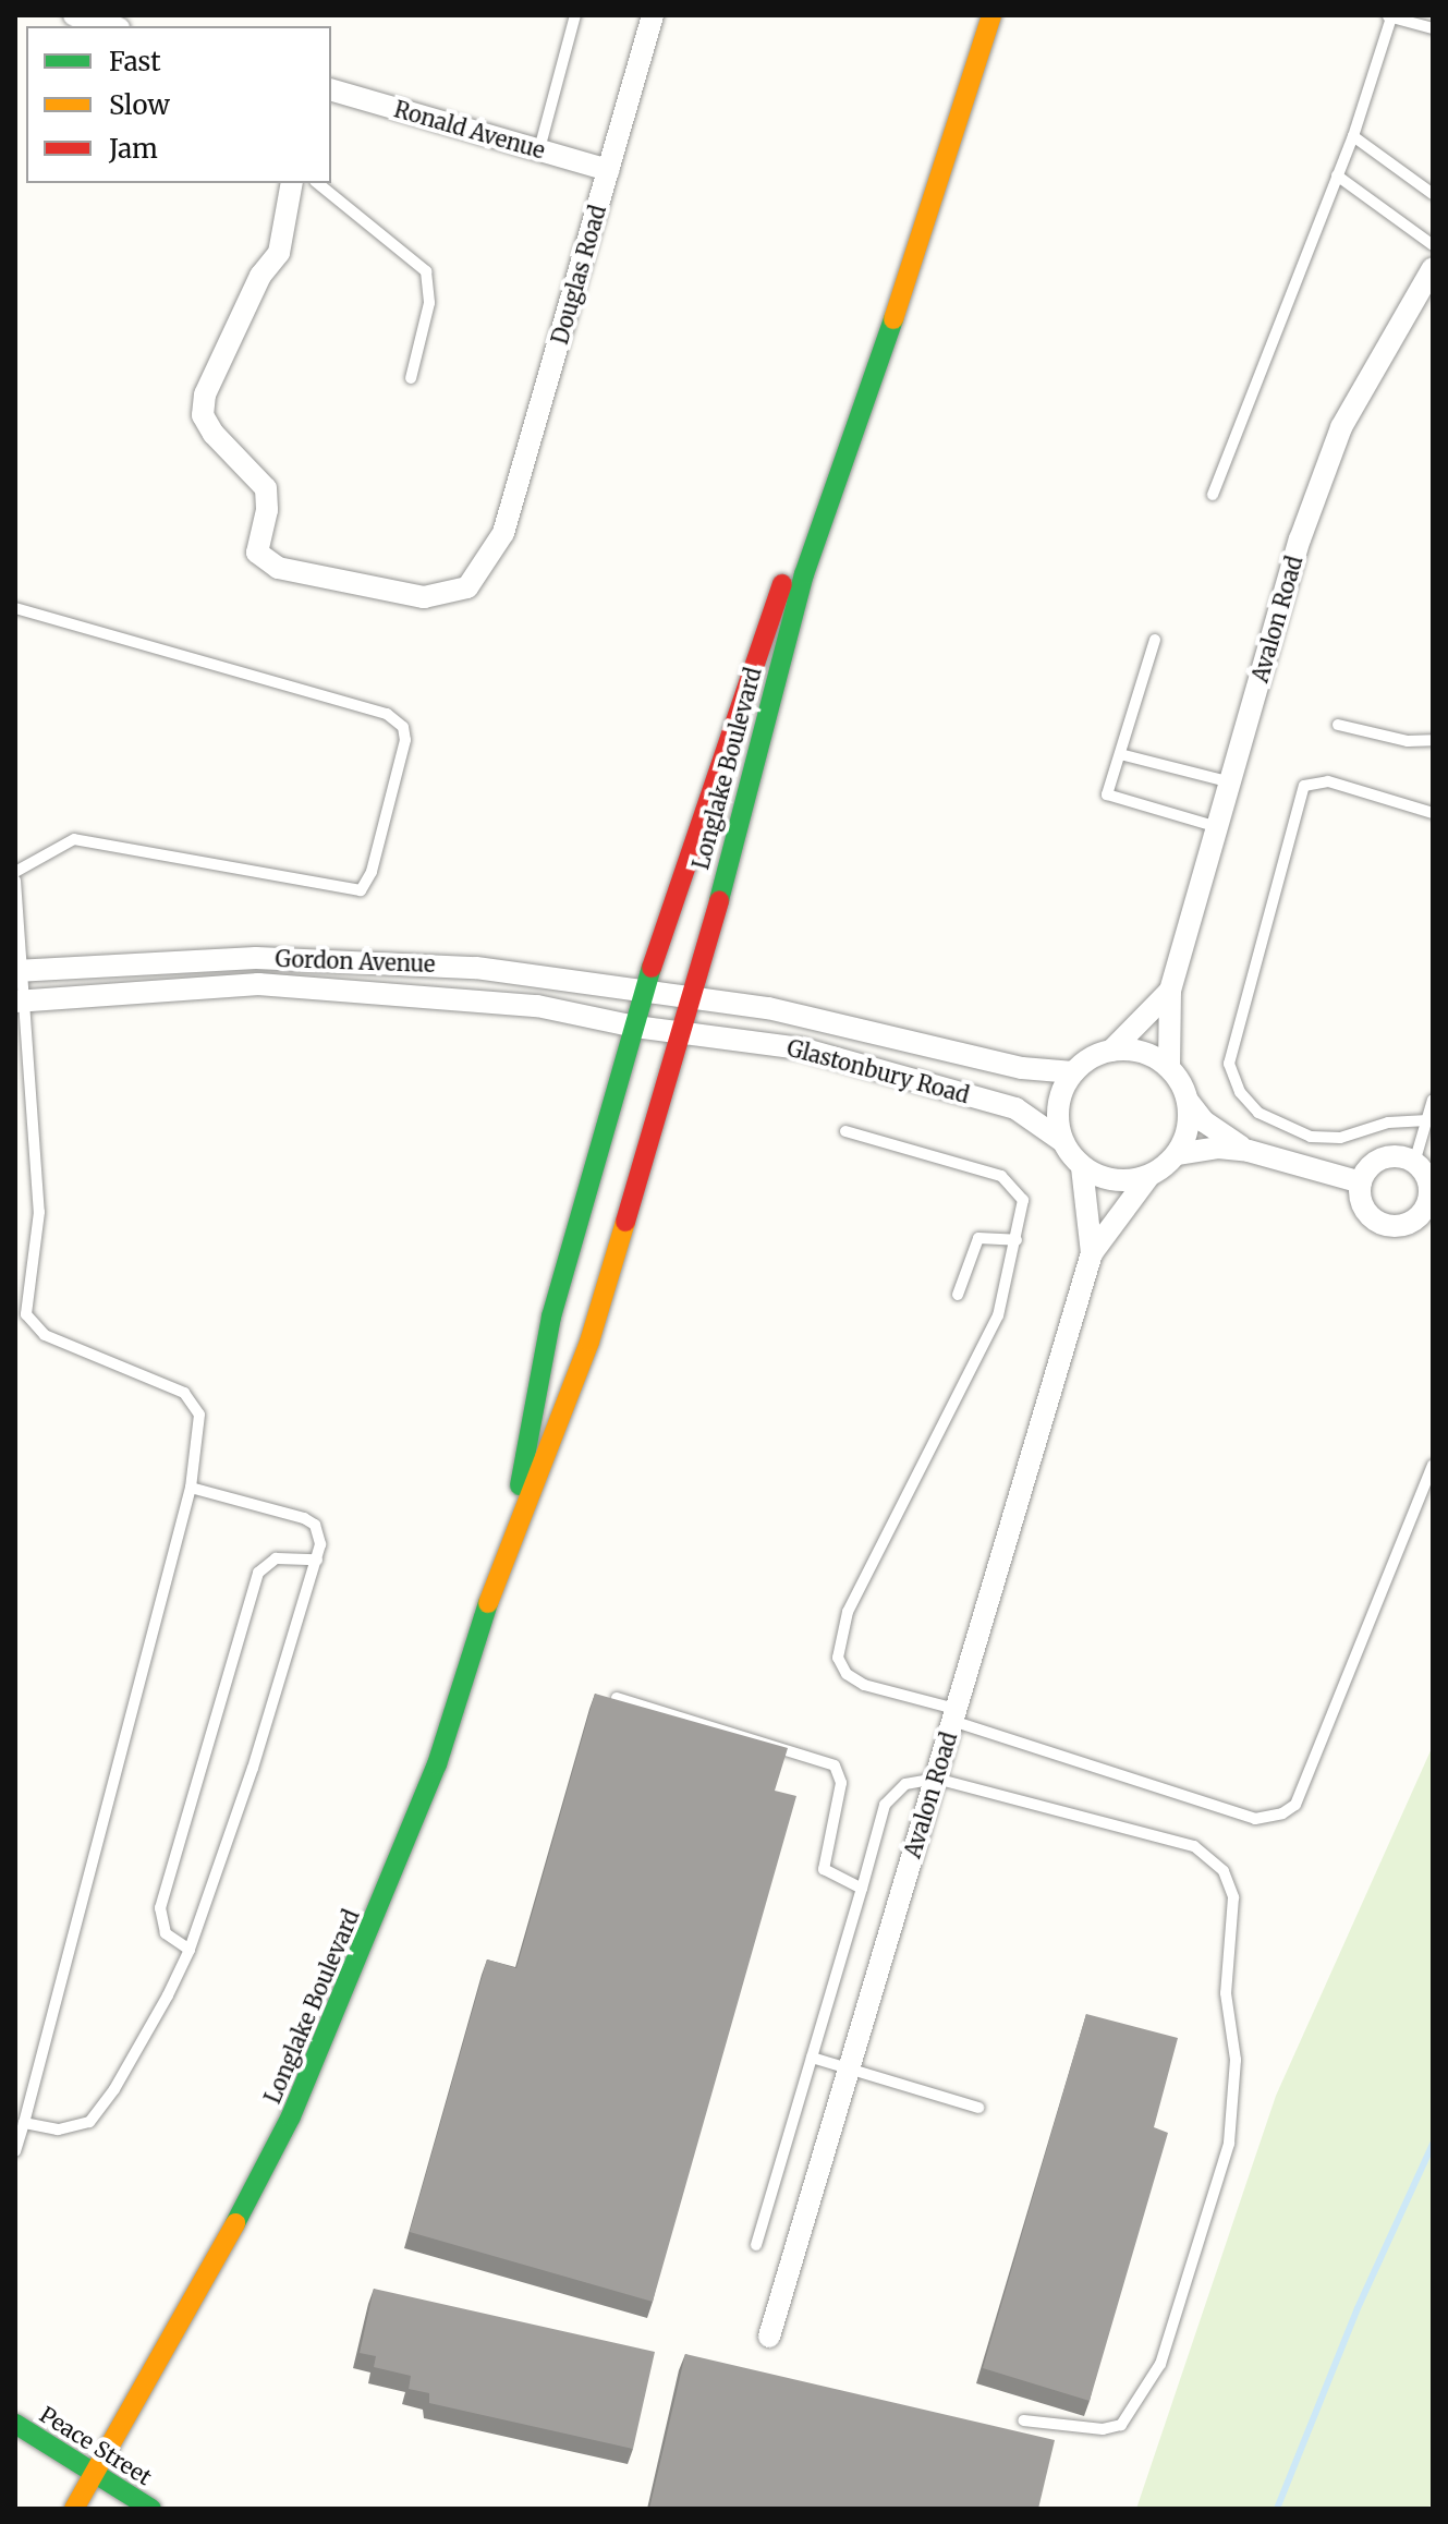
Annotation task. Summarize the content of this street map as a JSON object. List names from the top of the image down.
{
  "streets": {
    "main road": ["Longlake Boulevard", "Peace Street"],
    "street": [
      "Ronald Avenue",
      "Douglas Road",
      "Avalon Road",
      "Gordon Avenue",
      "Glastonbury Road"
    ]
  },
  "crossings": [
    ["Ronald Avenue", "Douglas Road"],
    ["Avalon Road", "Glastonbury Road"],
    ["Longlake Boulevard", "Gordon Avenue"],
    ["Longlake Boulevard", "Glastonbury Road"],
    ["Longlake Boulevard", "Peace Street"],
    ["Gordon Avenue", "Glastonbury Road"]
  ],
  "legend": ["Fast", "Slow", "Jam"]
}
